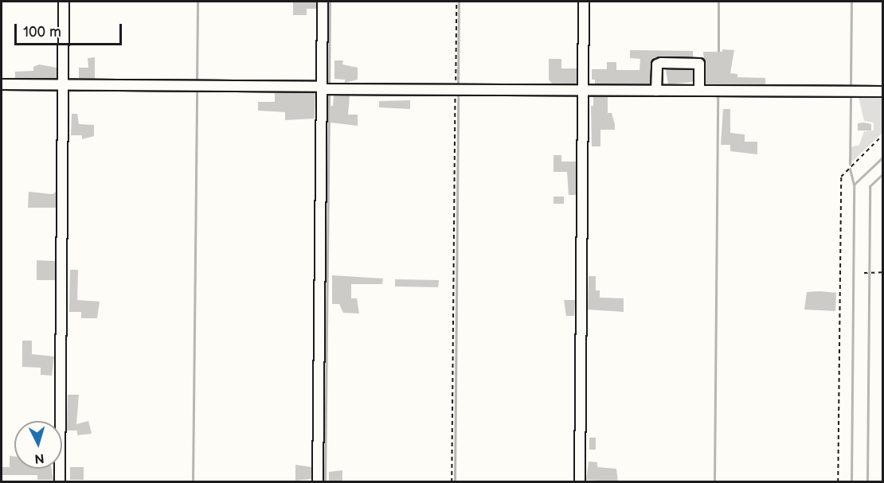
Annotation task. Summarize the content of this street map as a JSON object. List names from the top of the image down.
{
  "scale_bar": "100 m",
  "north": "bottom"
}
